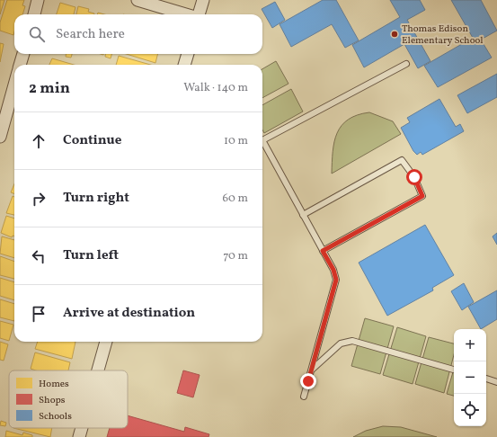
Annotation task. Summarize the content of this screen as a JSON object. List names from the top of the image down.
{
  "places": ["Thomas Edison Elementary School"],
  "legend": ["Homes", "Shops", "Schools"],
  "page": {
    "search": "Search here",
    "heading": ["2 min", "Walk · 140 m"],
    "list": [
      ["Continue", "10 m"],
      ["Turn right", "60 m"],
      ["Turn left", "70 m"],
      "Arrive at destination"
    ],
    "map_buttons": ["+", "−"]
  }
}
